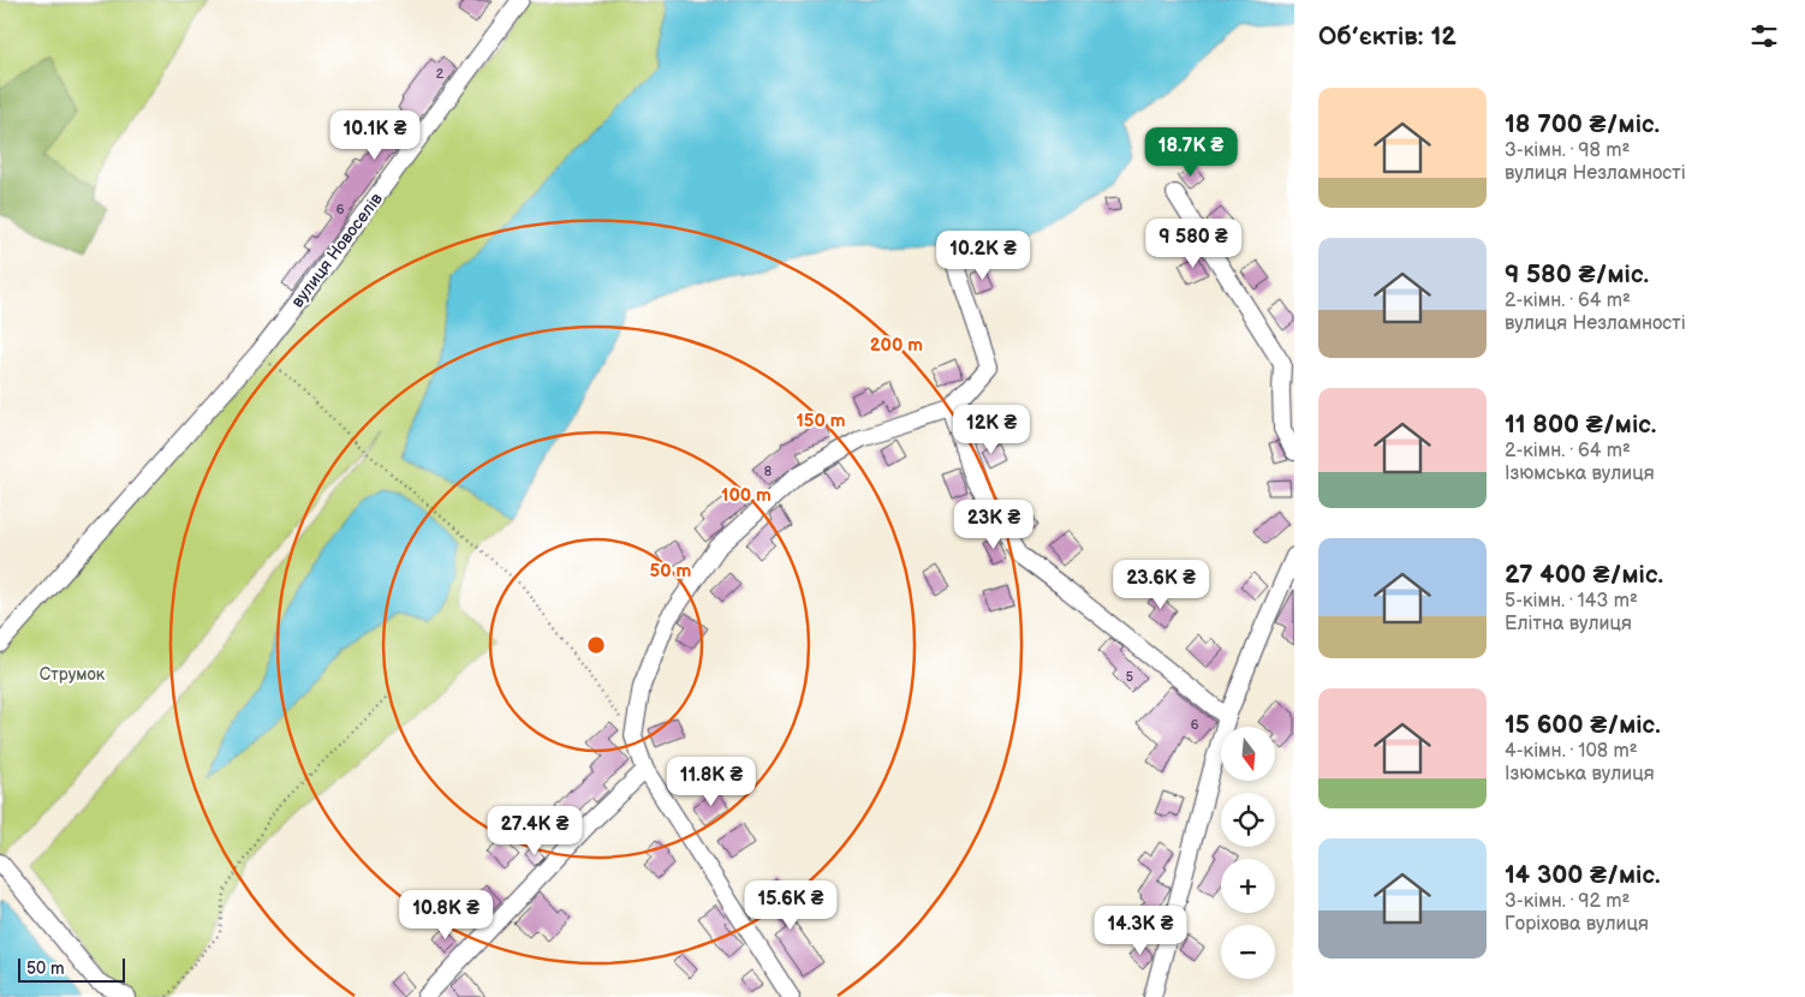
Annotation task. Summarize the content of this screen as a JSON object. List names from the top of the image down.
{
  "streets": {
    "street": ["вулиця Новоселів"]
  },
  "parks": ["Струмок"],
  "house_numbers": [
    "2",
    "6",
    "8",
    "5",
    "6"
  ],
  "scale_bar": "50 m",
  "north": "bottom",
  "page": {
    "heading": "Об’єктів: 12",
    "list": [
      {
        "name": "18 700 ₴/міс.",
        "note": "3-кімн. · 98 m² · вулиця Незламності"
      },
      {
        "name": "9 580 ₴/міс.",
        "note": "2-кімн. · 64 m² · вулиця Незламності"
      },
      {
        "name": "11 800 ₴/міс.",
        "note": "2-кімн. · 64 m² · Ізюмська вулиця"
      },
      {
        "name": "27 400 ₴/міс.",
        "note": "5-кімн. · 143 m² · Елітна вулиця"
      },
      {
        "name": "15 600 ₴/міс.",
        "note": "4-кімн. · 108 m² · Ізюмська вулиця"
      },
      {
        "name": "14 300 ₴/міс.",
        "note": "3-кімн. · 92 m² · Горіхова вулиця"
      }
    ],
    "price": [
      "10.1K ₴",
      "18.7K ₴",
      "9 580 ₴",
      "10.2K ₴",
      "12K ₴",
      "23K ₴",
      "23.6K ₴",
      "11.8K ₴",
      "27.4K ₴",
      "15.6K ₴",
      "10.8K ₴",
      "14.3K ₴"
    ],
    "map_buttons": ["+", "−"],
    "scale": "50 m"
  },
  "rings": [
    "200 m",
    "150 m",
    "100 m",
    "50 m"
  ]
}
